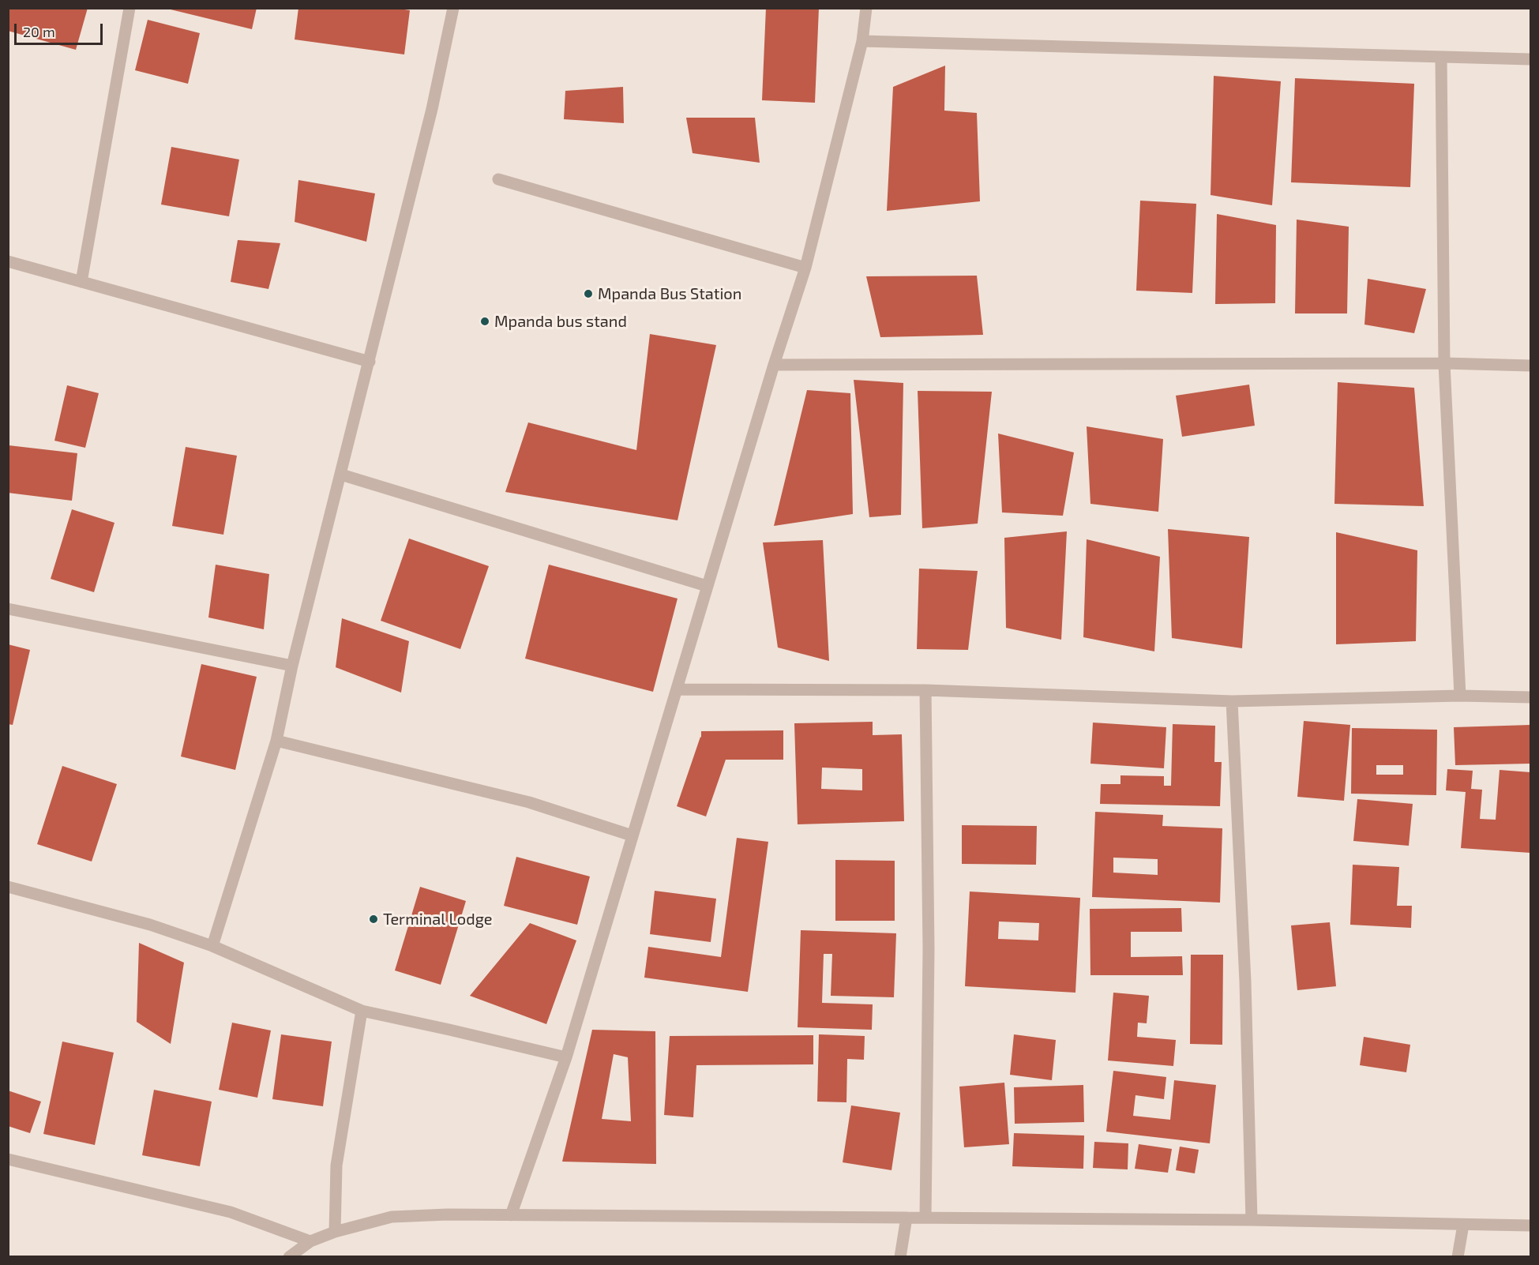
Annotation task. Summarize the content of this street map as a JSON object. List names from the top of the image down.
{
  "places": ["Mpanda Bus Station", "Mpanda bus stand", "Terminal Lodge"],
  "scale_bar": "20 m"
}
